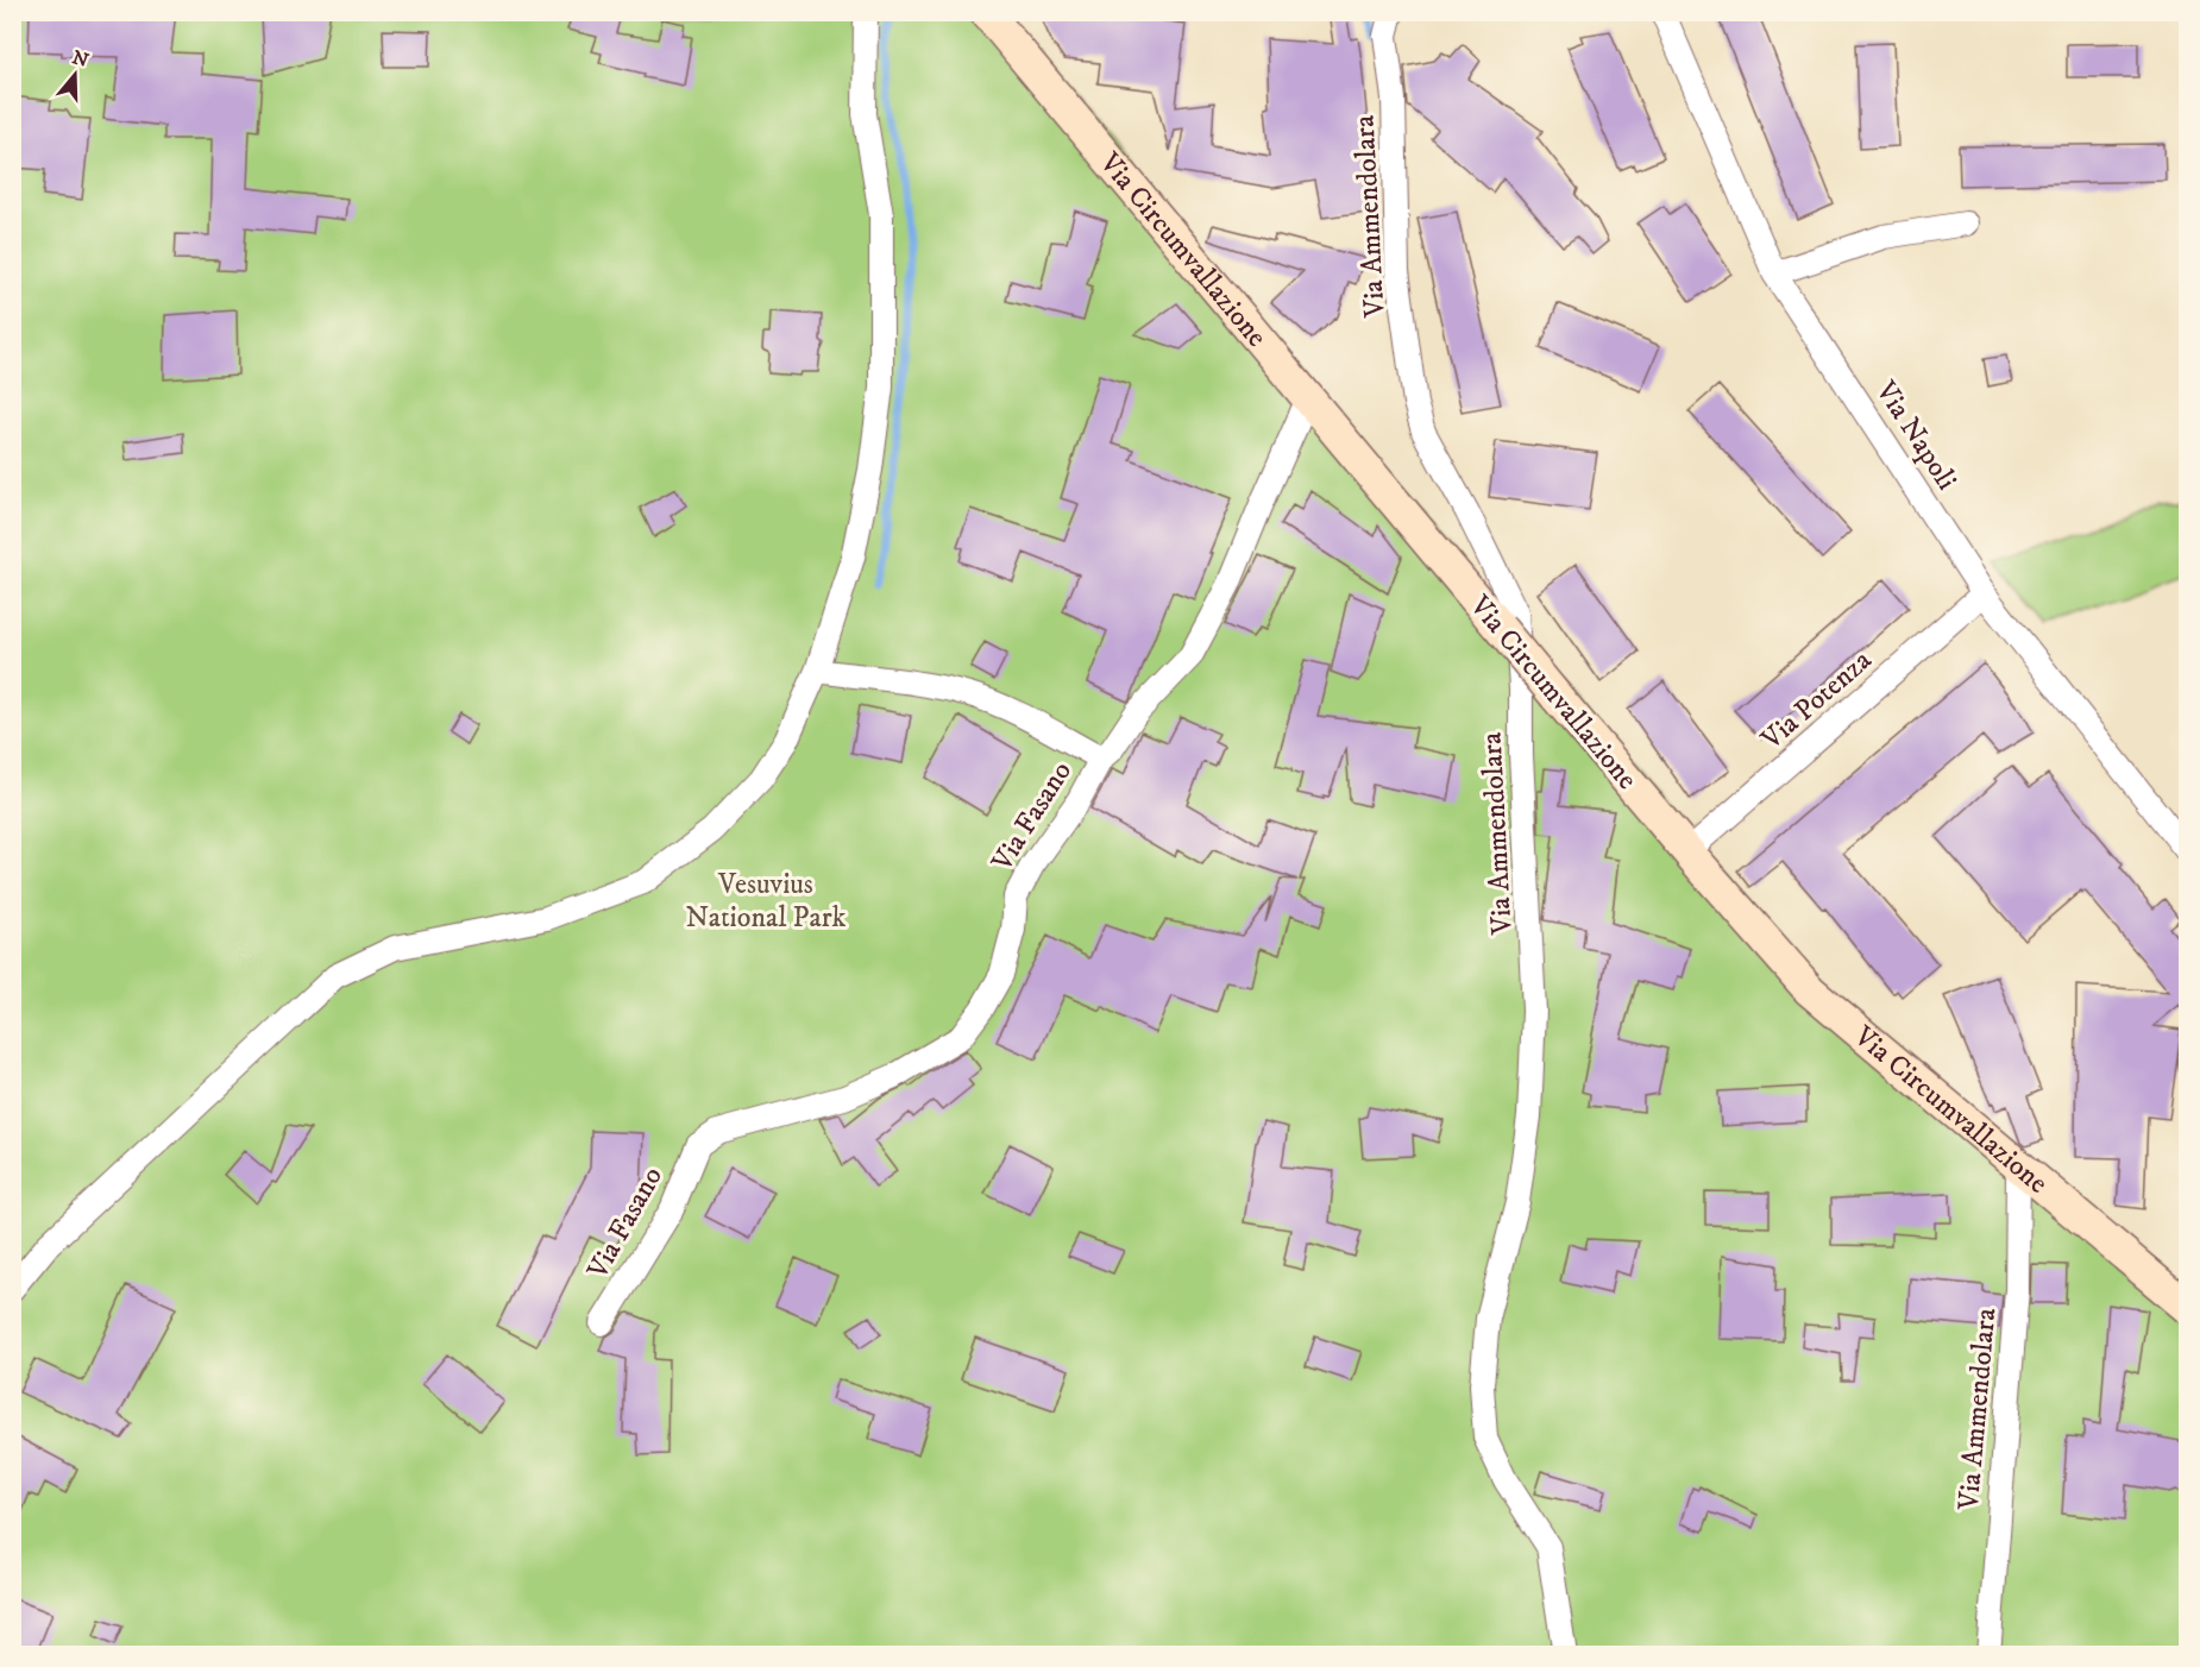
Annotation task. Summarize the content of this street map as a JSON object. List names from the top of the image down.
{
  "streets": {
    "main road": ["Via Circumvallazione"],
    "street": [
      "Via Ammendolara",
      "Via Napoli",
      "Via Potenza",
      "Via Fasano"
    ]
  },
  "crossings": [
    ["Via Ammendolara", "Via Circumvallazione"],
    ["Via Circumvallazione", "Via Potenza"],
    ["Via Circumvallazione", "Via Fasano"],
    ["Via Napoli", "Via Potenza"]
  ],
  "parks": ["Vesuvius National Park"],
  "north": "top"
}
